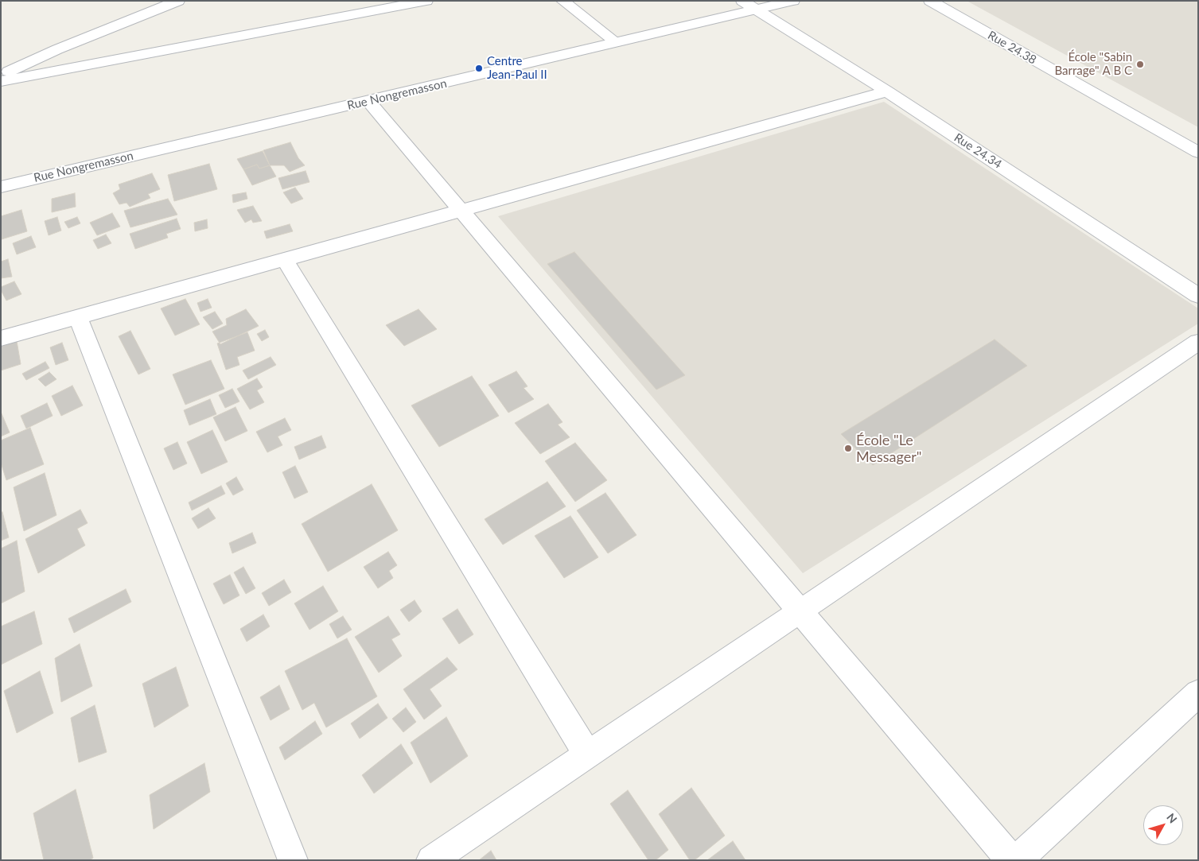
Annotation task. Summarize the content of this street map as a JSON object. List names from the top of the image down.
{
  "streets": {
    "street": ["Rue 24.38", "Rue Nongremasson", "Rue 24.34"]
  },
  "crossings": [
    ["Rue Nongremasson", "Rue 24.34"]
  ],
  "places": ["École \"Sabin Barrage\" A B C", "Centre Jean-Paul II", "École \"Le Messager\""],
  "north": "top right"
}
